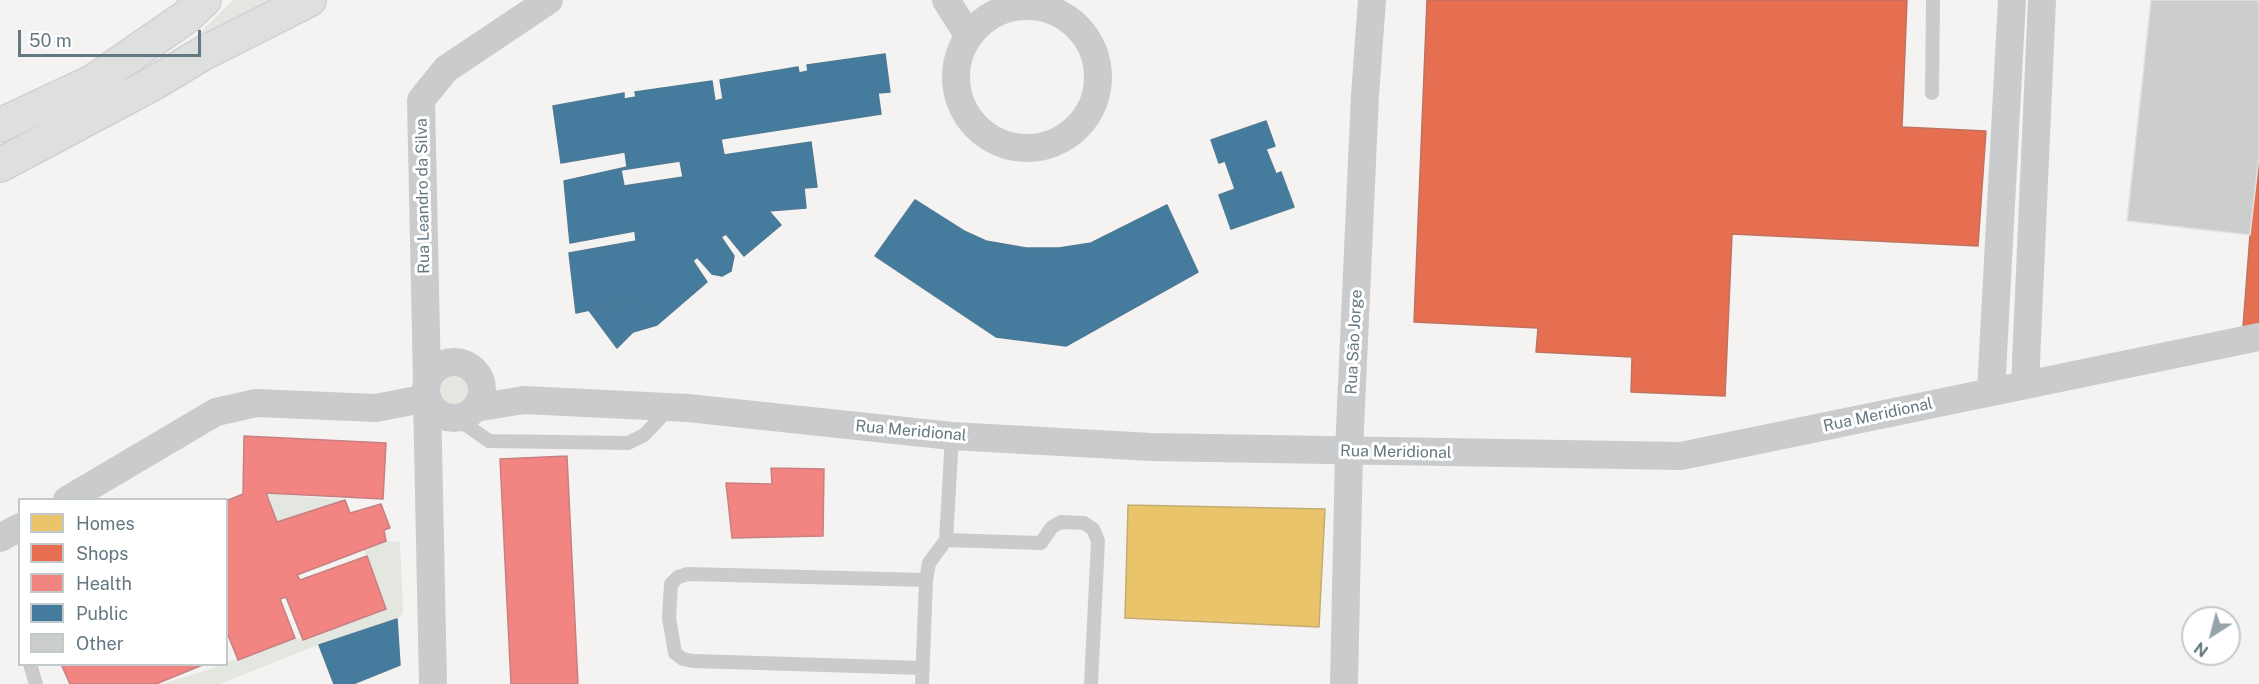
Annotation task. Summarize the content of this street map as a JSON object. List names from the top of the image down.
{
  "streets": {
    "street": ["Rua Leandro da Silva", "Rua São Jorge", "Rua Meridional"]
  },
  "crossings": [
    ["Rua Leandro da Silva", "Rua Meridional"],
    ["Rua São Jorge", "Rua Meridional"]
  ],
  "legend": [
    "Homes",
    "Shops",
    "Health",
    "Public",
    "Other"
  ],
  "scale_bar": "50 m",
  "north": "bottom left"
}
